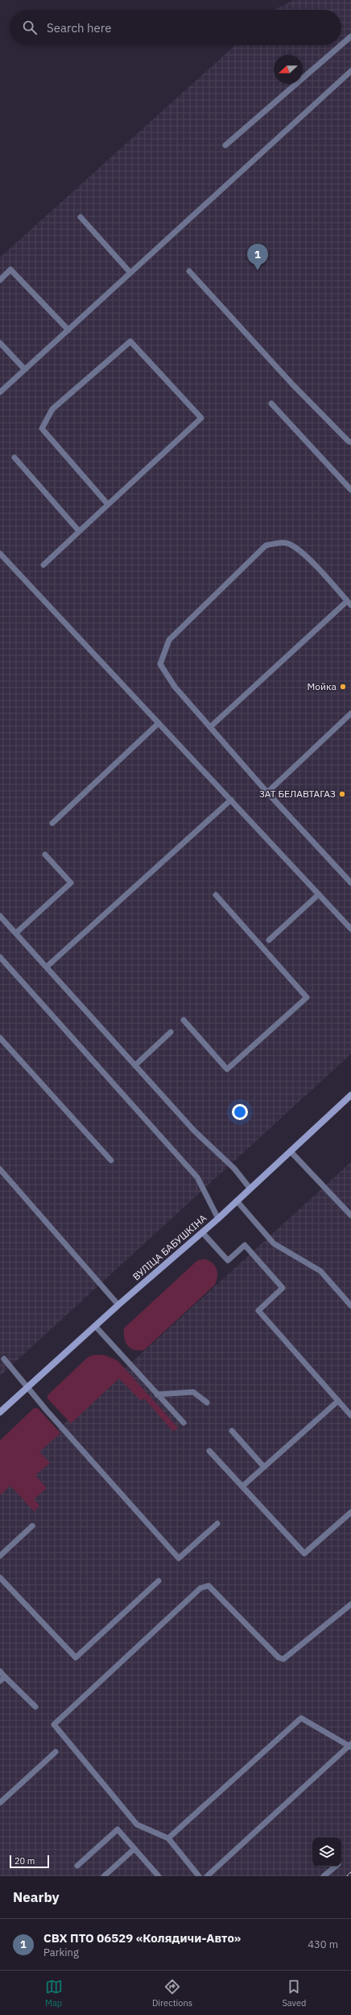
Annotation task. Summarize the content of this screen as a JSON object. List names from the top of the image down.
{
  "streets": {
    "street": ["ВУЛІЦА БАБУШКІНА"]
  },
  "places": ["Мойка", "ЗАТ БЕЛАВТАГАЗ"],
  "scale_bar": "20 m",
  "north": "left",
  "page": {
    "search": "Search here",
    "pins": "1",
    "scale": "20 m",
    "heading": "Nearby",
    "list": [
      {
        "mark": "1",
        "name": "СВХ ПТО 06529 «Колядичи-Авто»",
        "note": "Parking",
        "value": "430 m"
      }
    ],
    "nav": ["Map", "Directions", "Saved"]
  }
}
